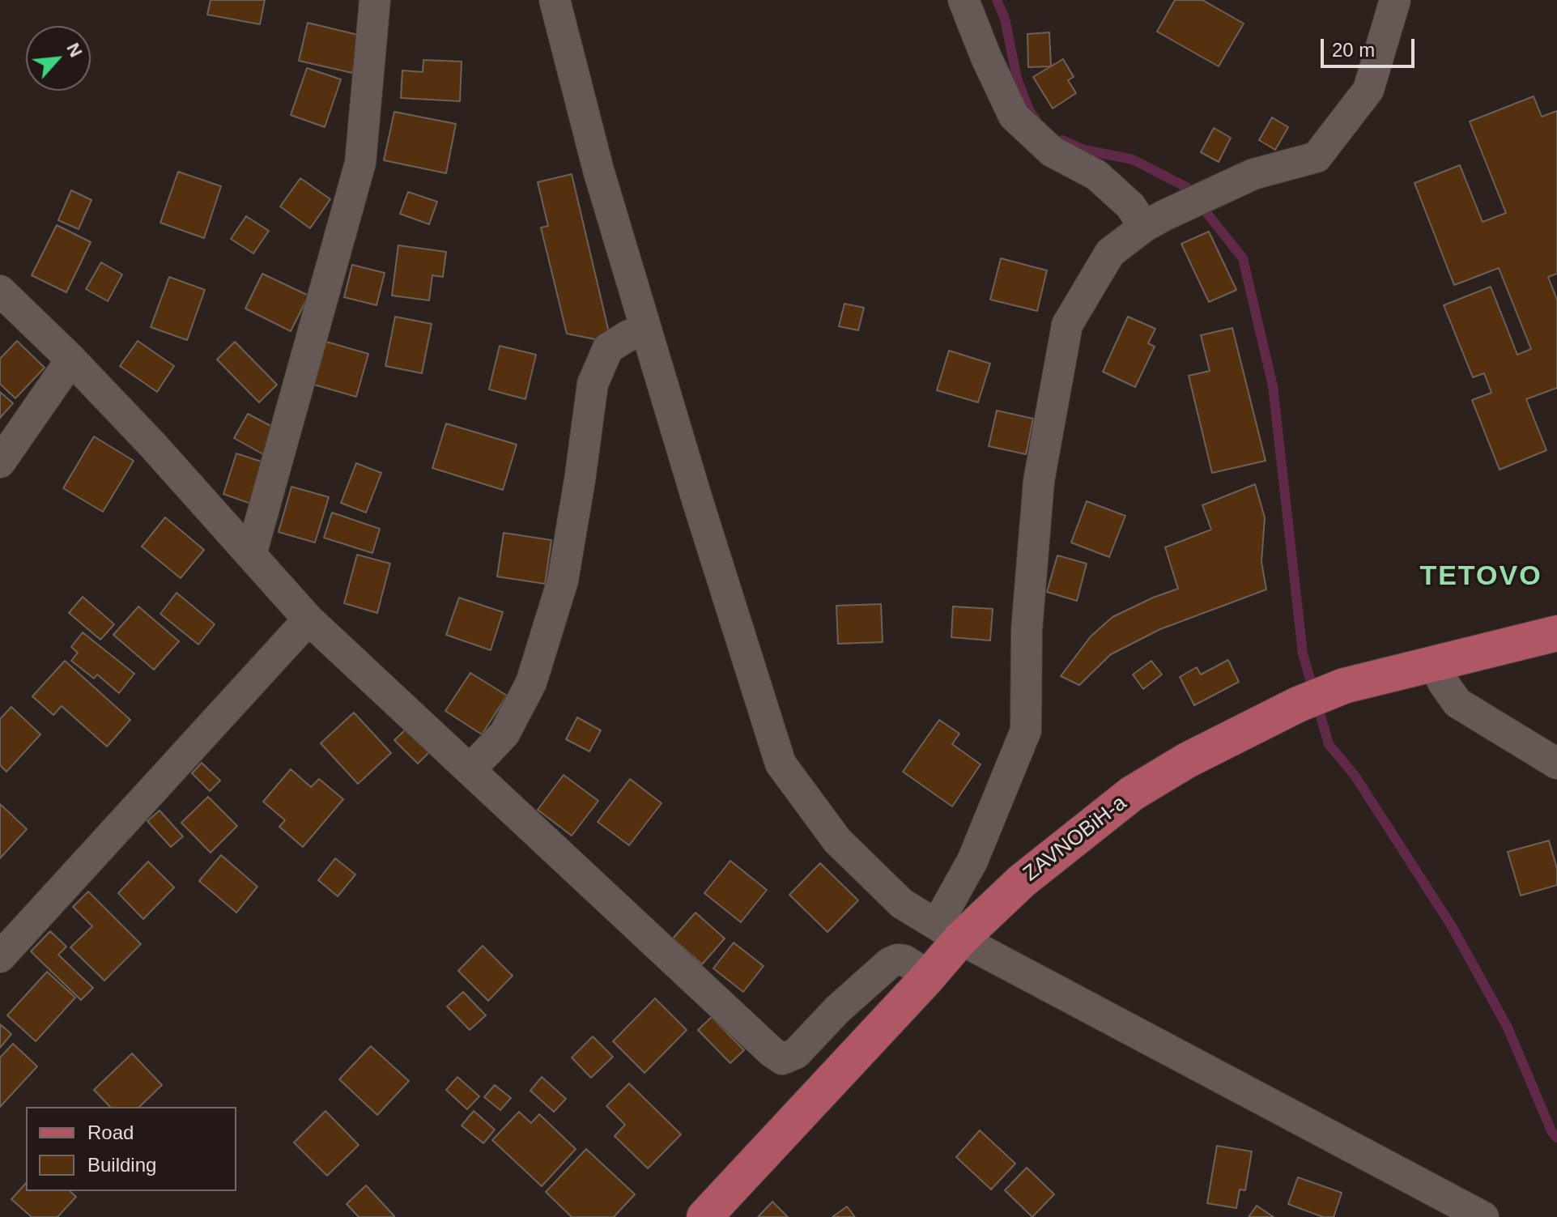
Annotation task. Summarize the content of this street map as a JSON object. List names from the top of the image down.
{
  "streets": {
    "main road": ["ZAVNOBiH-a"]
  },
  "districts": ["TETOVO"],
  "legend": ["Road", "Building"],
  "scale_bar": "20 m",
  "north": "top right"
}
